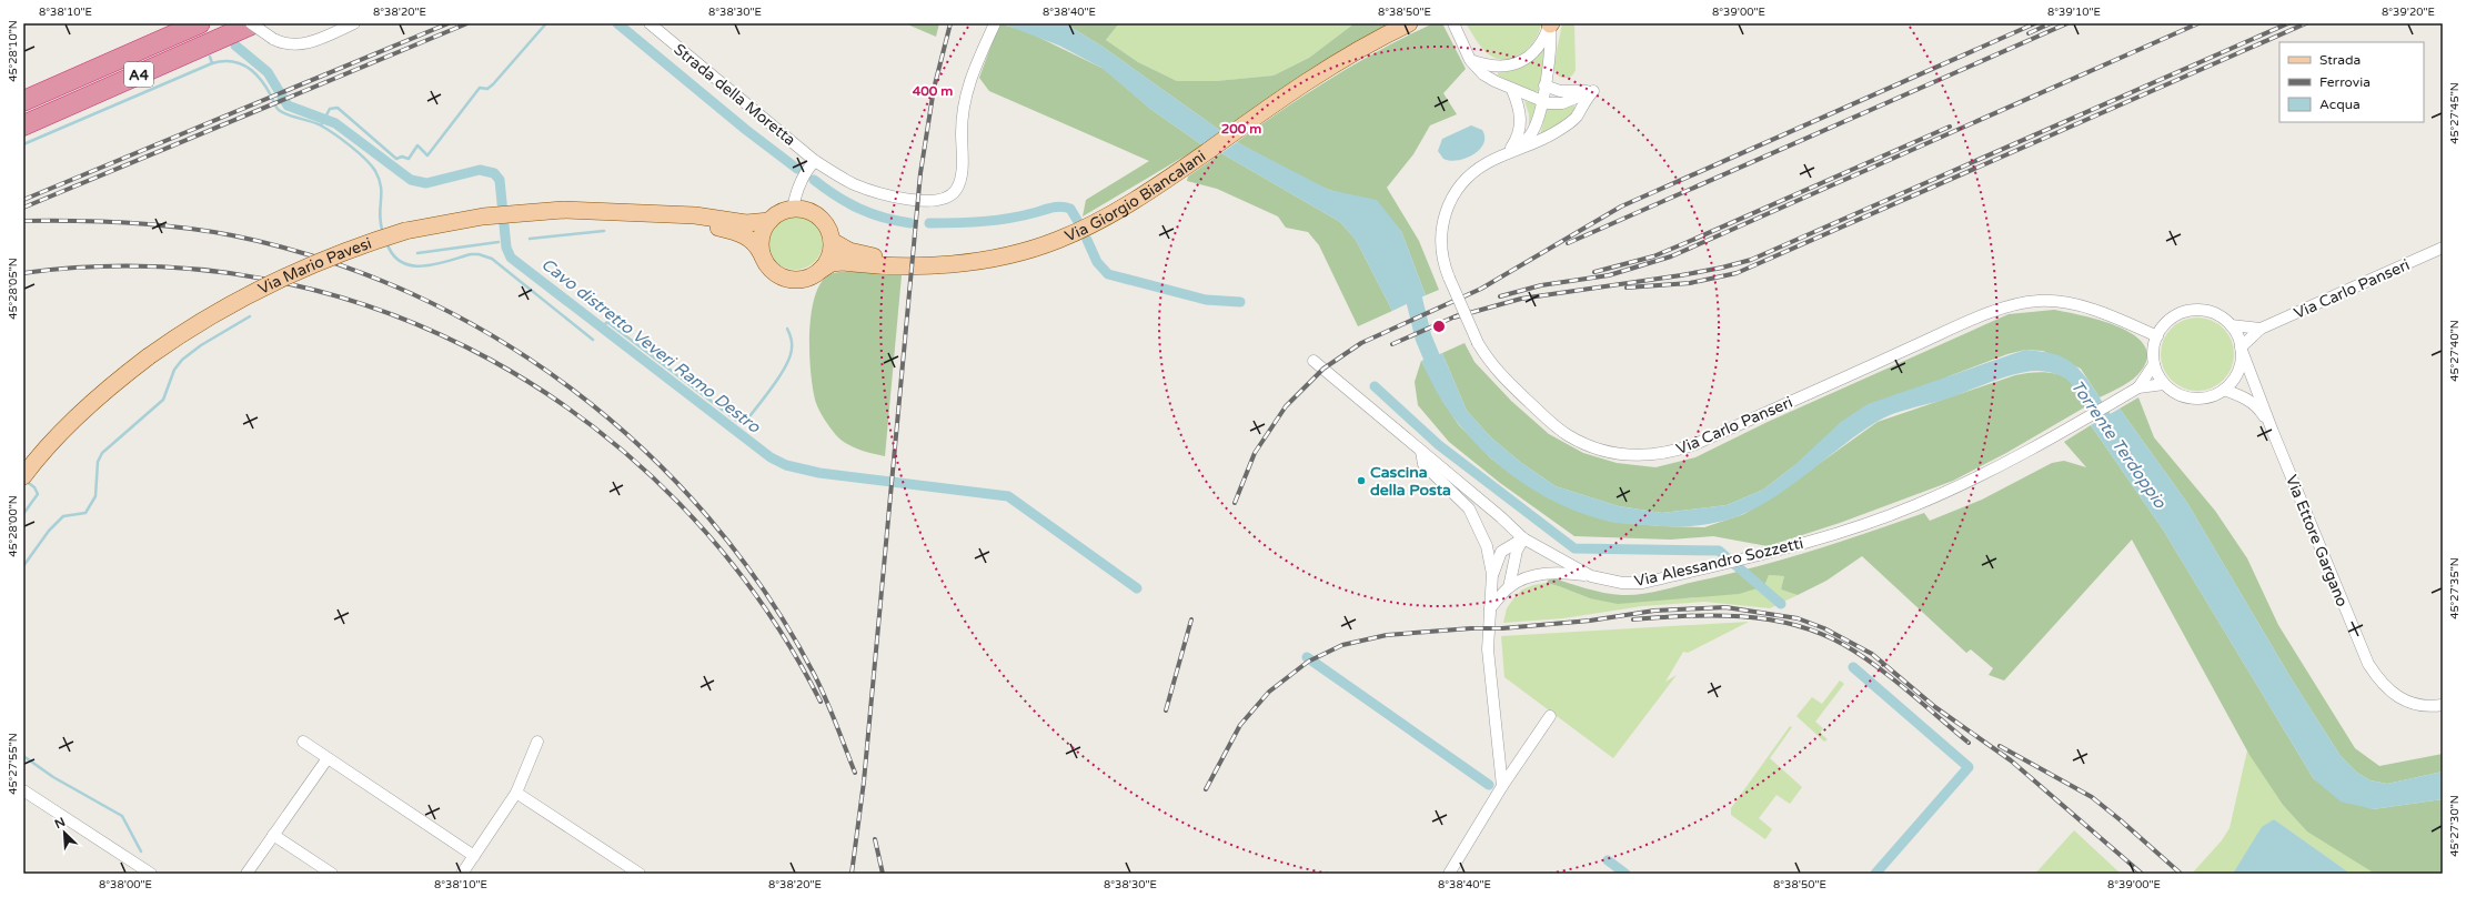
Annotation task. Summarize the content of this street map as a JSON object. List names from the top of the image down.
{
  "streets": {
    "highway": ["A4"],
    "main road": ["Via Giorgio Biancalani", "Via Mario Pavesi"],
    "street": [
      "Strada della Moretta",
      "Via Carlo Panseri",
      "Via Ettore Gargano",
      "Via Alessandro Sozzetti"
    ]
  },
  "crossings": [
    ["Via Carlo Panseri", "Via Ettore Gargano"],
    ["Via Carlo Panseri", "Via Alessandro Sozzetti"],
    ["Via Ettore Gargano", "Via Alessandro Sozzetti"]
  ],
  "water": ["Cavo distretto Veveri Ramo Destro", "Torrente Terdoppio"],
  "places": ["Cascina della Posta"],
  "legend": ["Strada", "Ferrovia", "Acqua"],
  "north": "top left",
  "coordinates": [
    "8°38'10\"E",
    "8°38'20\"E",
    "8°38'30\"E",
    "8°38'40\"E",
    "8°38'50\"E",
    "8°39'00\"E",
    "8°39'10\"E",
    "8°39'20\"E",
    "45°28'10\"N",
    "45°27'45\"N",
    "45°28'05\"N",
    "45°27'40\"N",
    "45°28'00\"N",
    "45°27'35\"N",
    "45°27'55\"N",
    "45°27'30\"N",
    "8°38'00\"E"
  ],
  "rings": ["400 m", "200 m"]
}
